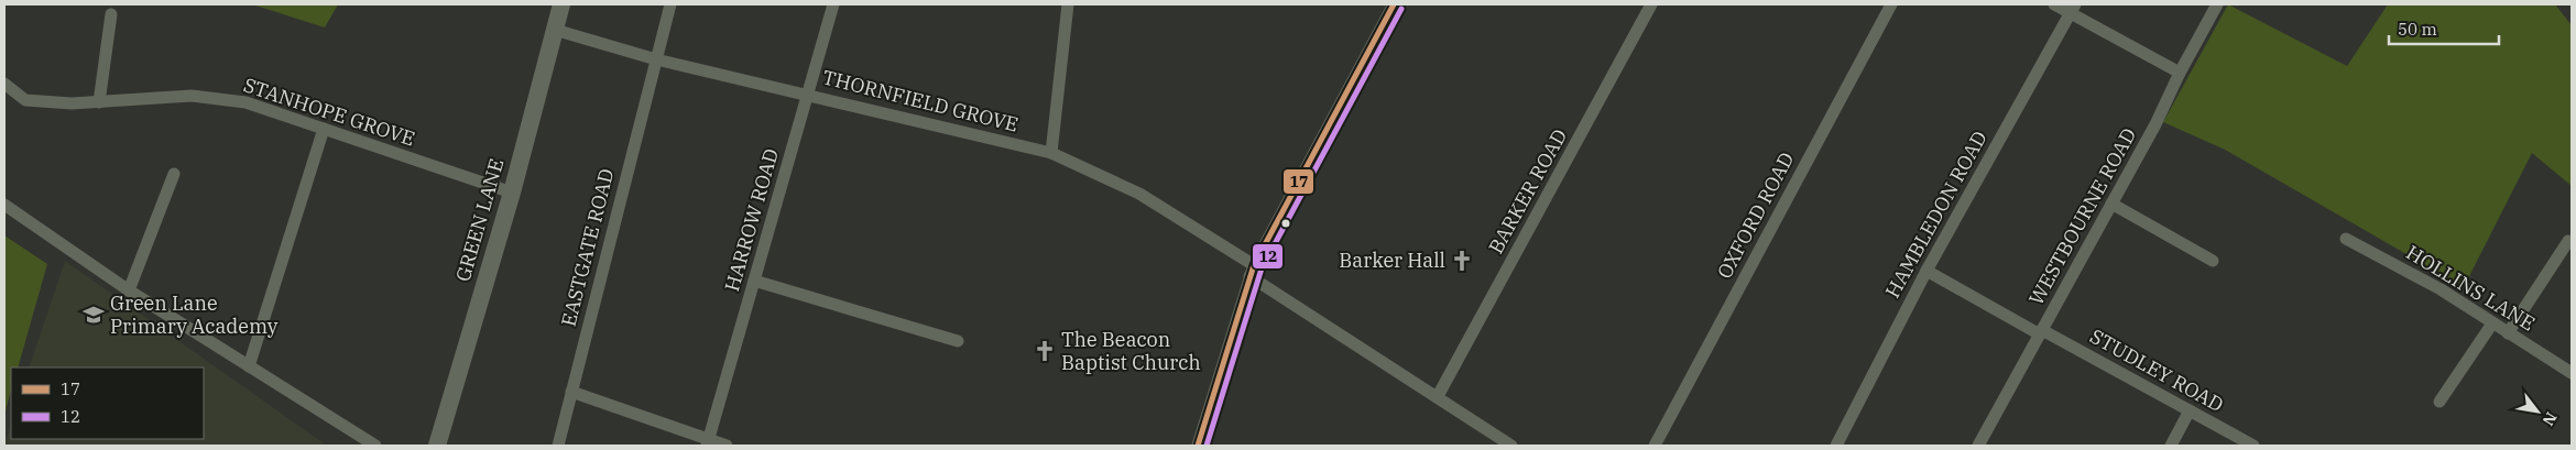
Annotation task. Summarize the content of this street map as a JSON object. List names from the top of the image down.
{
  "streets": {
    "street": [
      "THORNFIELD GROVE",
      "STANHOPE GROVE",
      "BARKER ROAD",
      "HAMBLEDON ROAD",
      "OXFORD ROAD",
      "WESTBOURNE ROAD",
      "GREEN LANE",
      "HARROW ROAD",
      "EASTGATE ROAD",
      "HOLLINS LANE",
      "STUDLEY ROAD"
    ]
  },
  "crossings": [
    ["THORNFIELD GROVE", "BARKER ROAD"],
    ["THORNFIELD GROVE", "GREEN LANE"],
    ["THORNFIELD GROVE", "HARROW ROAD"],
    ["THORNFIELD GROVE", "EASTGATE ROAD"],
    ["STANHOPE GROVE", "GREEN LANE"],
    ["HAMBLEDON ROAD", "STUDLEY ROAD"],
    ["WESTBOURNE ROAD", "STUDLEY ROAD"]
  ],
  "places": {
    "church": ["Barker Hall", "The Beacon Baptist Church"],
    "school or university": ["Green Lane Primary Academy"]
  },
  "lines": ["transit line 17", "transit line 12"],
  "legend": ["17", "12"],
  "scale_bar": "50 m",
  "north": "bottom right"
}
